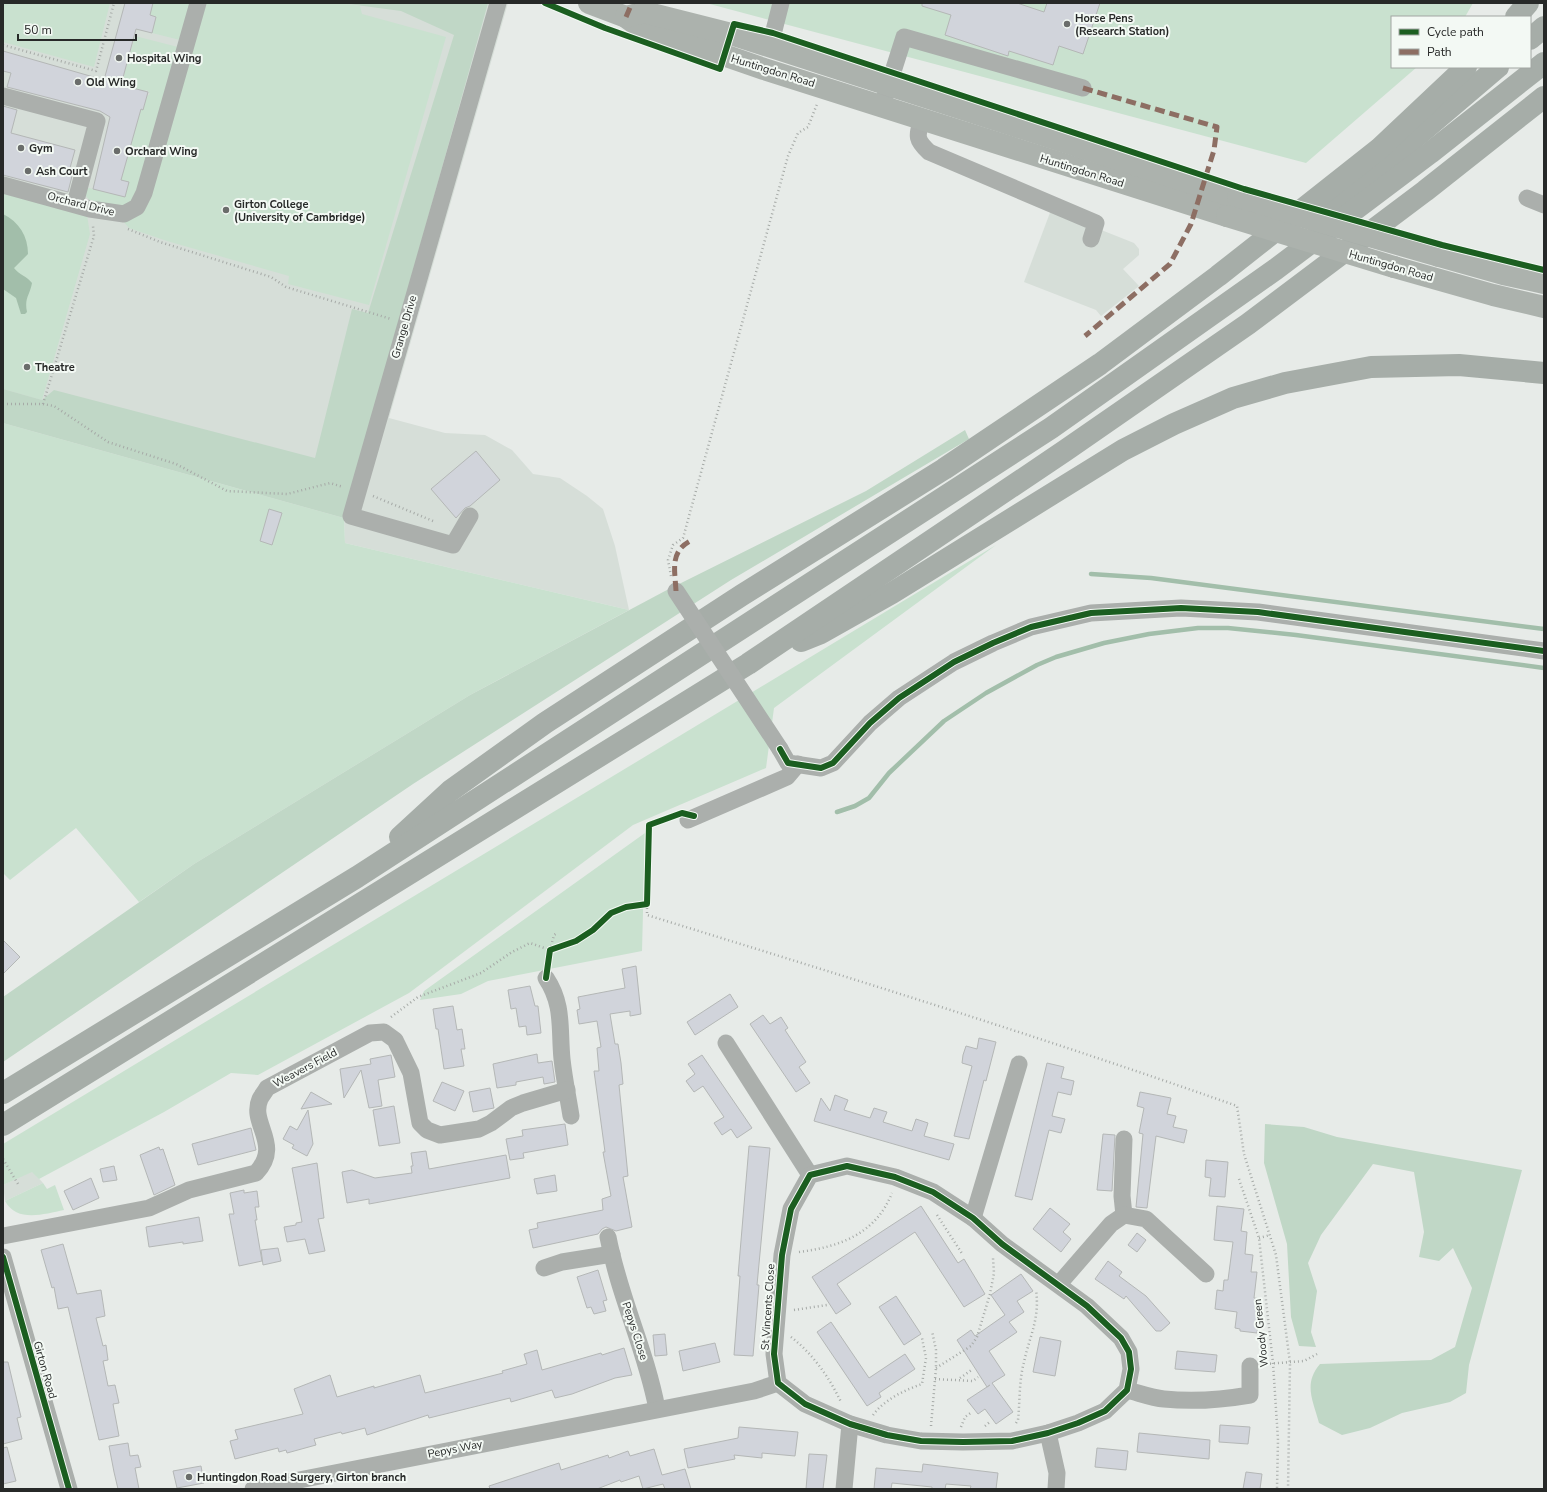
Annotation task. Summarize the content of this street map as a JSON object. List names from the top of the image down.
{
  "streets": {
    "main road": ["Huntingdon Road"],
    "street": [
      "Orchard Drive",
      "Grange Drive",
      "Weavers Field",
      "St Vincents Close",
      "Pepys Close",
      "Girton Road",
      "Pepys Way"
    ],
    "path": ["Woody Green"]
  },
  "crossings": [
    ["Pepys Close", "Pepys Way"]
  ],
  "places": [
    "Horse Pens (Research Station)",
    "Hospital Wing",
    "Old Wing",
    "Gym",
    "Orchard Wing",
    "Ash Court",
    "Girton College (University of Cambridge)",
    "Theatre",
    "Huntingdon Road Surgery, Girton branch"
  ],
  "legend": ["Cycle path", "Path"],
  "scale_bar": "50 m"
}
